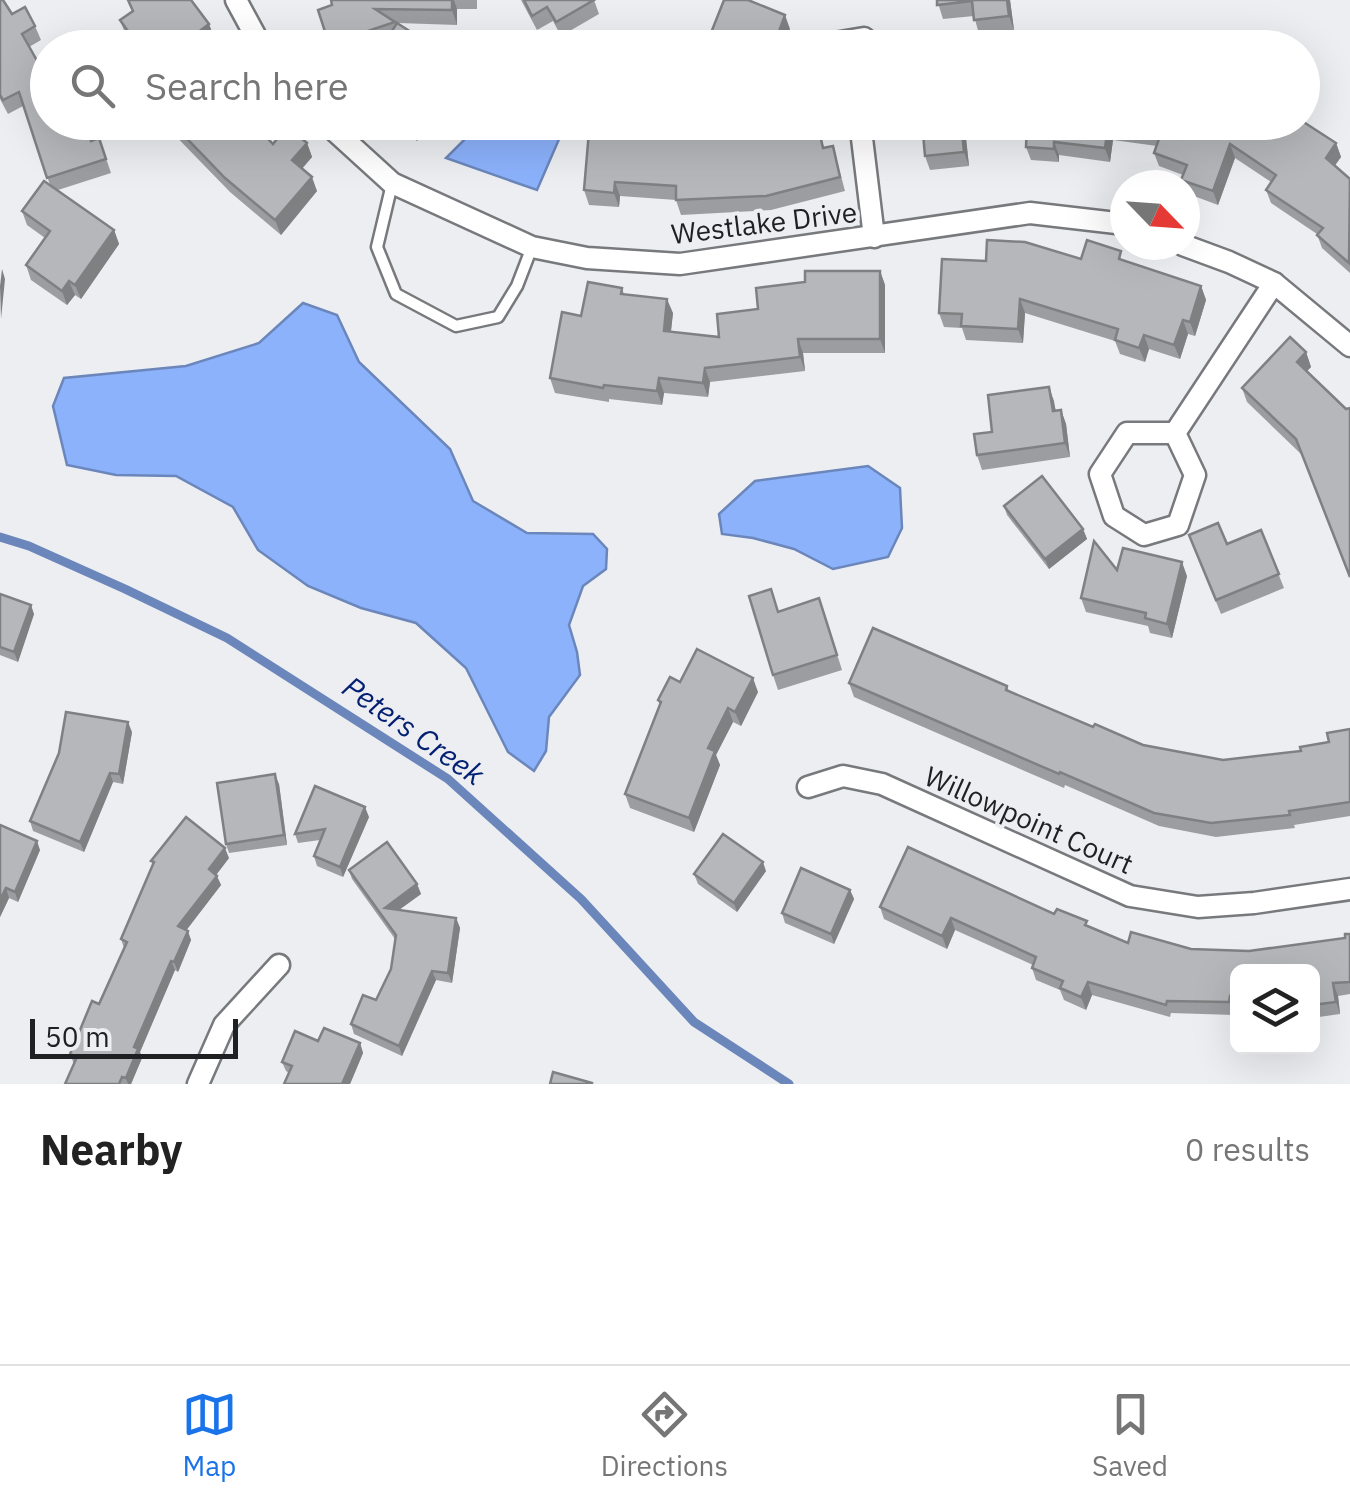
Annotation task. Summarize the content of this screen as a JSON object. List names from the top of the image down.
{
  "streets": {
    "street": ["Westlake Drive", "Willowpoint Court"]
  },
  "water": ["Peters Creek"],
  "scale_bar": "50 m",
  "north": "bottom right",
  "page": {
    "search": "Search here",
    "scale": "50 m",
    "heading": ["Nearby", "0 results"],
    "nav": ["Map", "Directions", "Saved"]
  }
}
